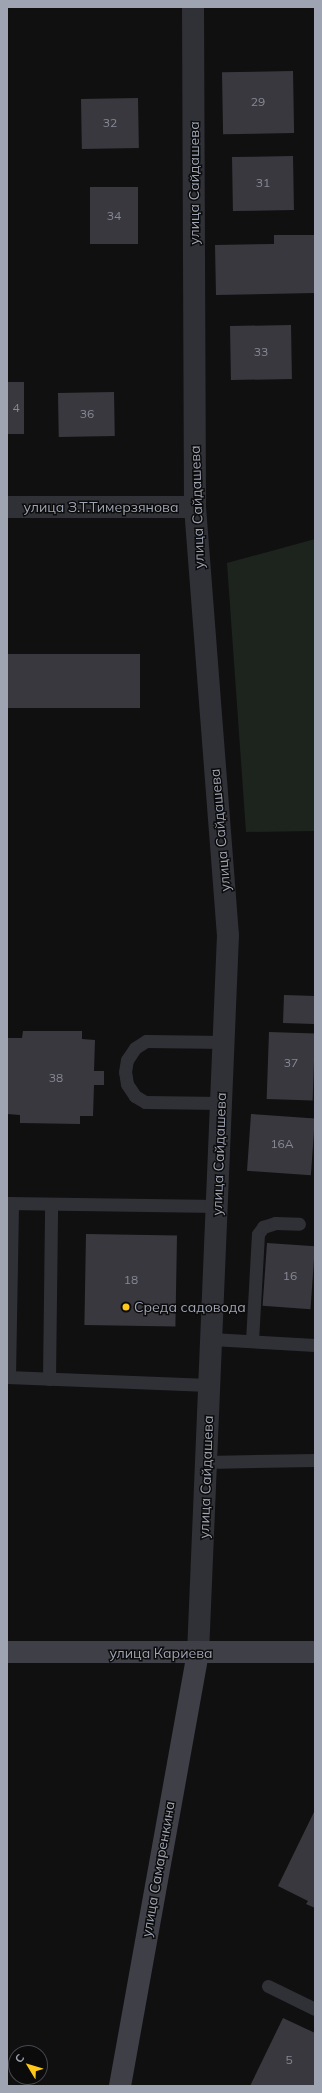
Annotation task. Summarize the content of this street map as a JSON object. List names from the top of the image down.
{
  "streets": {
    "main road": ["улица Кариева", "улица Самаренкина"],
    "street": ["улица Сайдашева", "улица З.Т.Тимерзянова"]
  },
  "crossings": [
    ["улица Сайдашева", "улица З.Т.Тимерзянова"],
    ["улица Сайдашева", "улица Кариева"],
    ["улица Сайдашева", "улица Самаренкина"],
    ["улица Кариева", "улица Самаренкина"]
  ],
  "places": ["Среда садовода"],
  "house_numbers": [
    "29",
    "32",
    "31",
    "34",
    "33",
    "4",
    "36",
    "37",
    "38",
    "16А",
    "16",
    "18",
    "5"
  ],
  "north": "top left"
}
